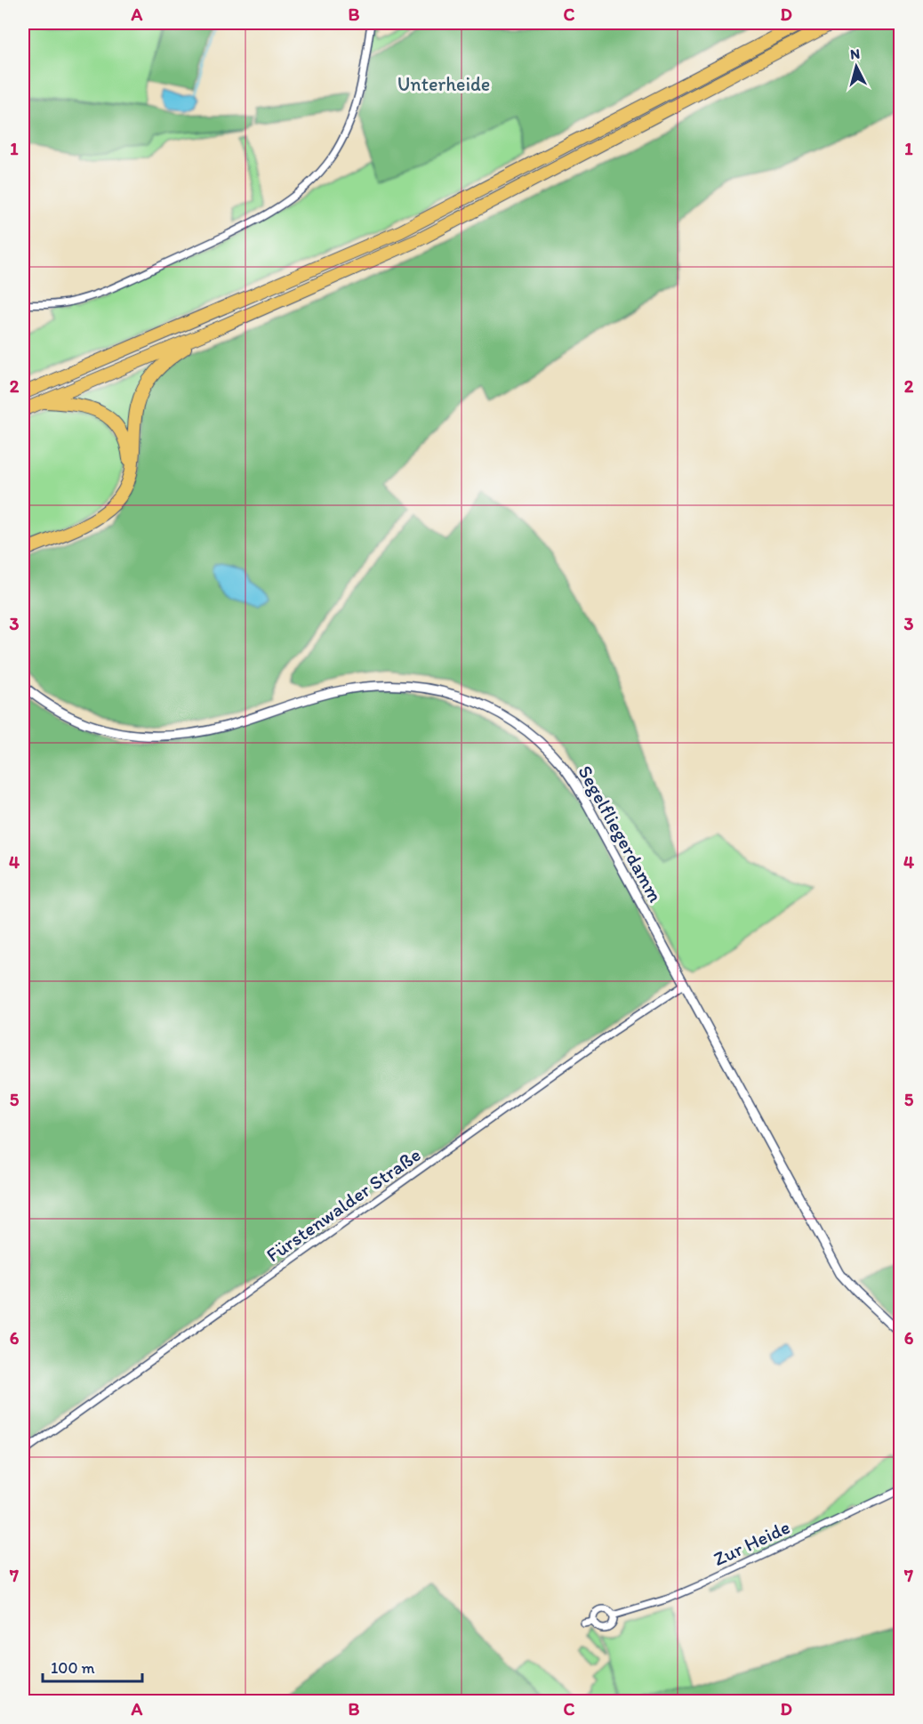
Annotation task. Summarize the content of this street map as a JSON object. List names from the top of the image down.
{
  "streets": {
    "street": ["Segelfliegerdamm", "Fürstenwalder Straße", "Zur Heide"]
  },
  "crossings": [
    ["Segelfliegerdamm", "Fürstenwalder Straße"]
  ],
  "parks": ["Unterheide"],
  "scale_bar": "100 m",
  "north": "top",
  "grid": {
    "columns": [
      "A",
      "B",
      "C",
      "D"
    ],
    "rows": [
      "1",
      "2",
      "3",
      "4",
      "5",
      "6",
      "7"
    ]
  }
}
